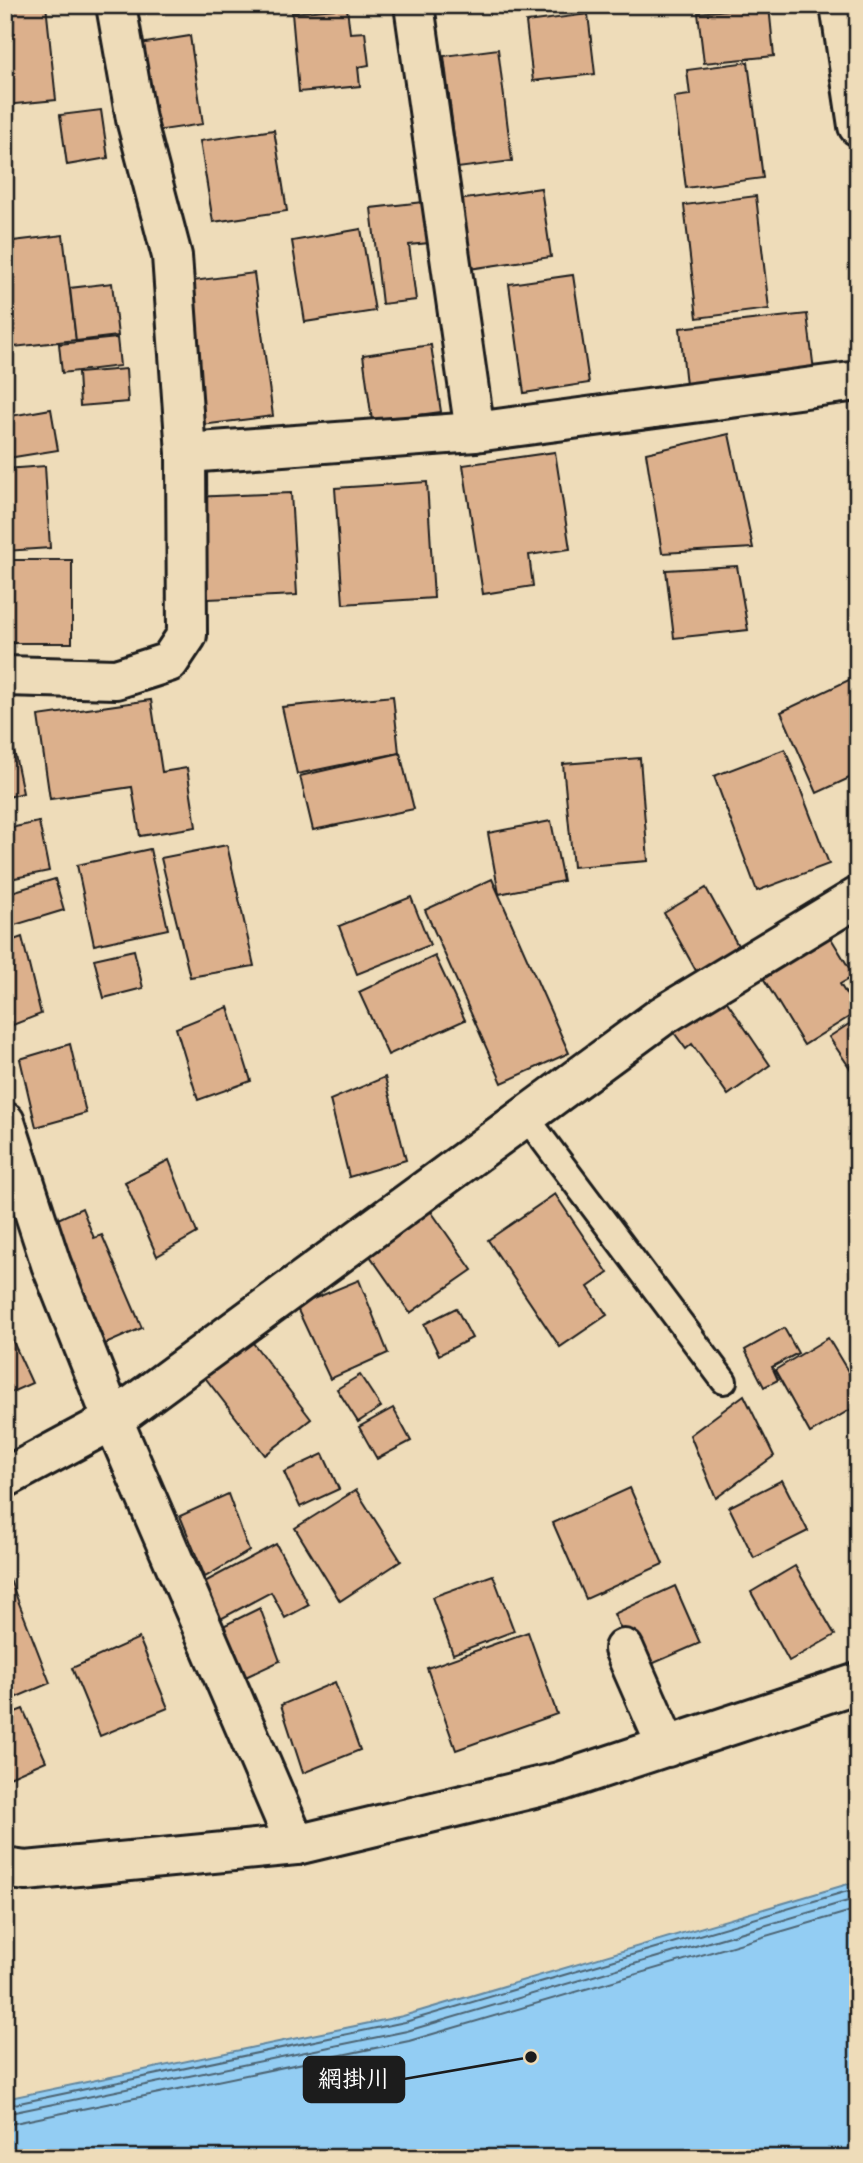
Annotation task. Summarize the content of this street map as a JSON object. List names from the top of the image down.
{
  "places": ["網掛川"]
}
